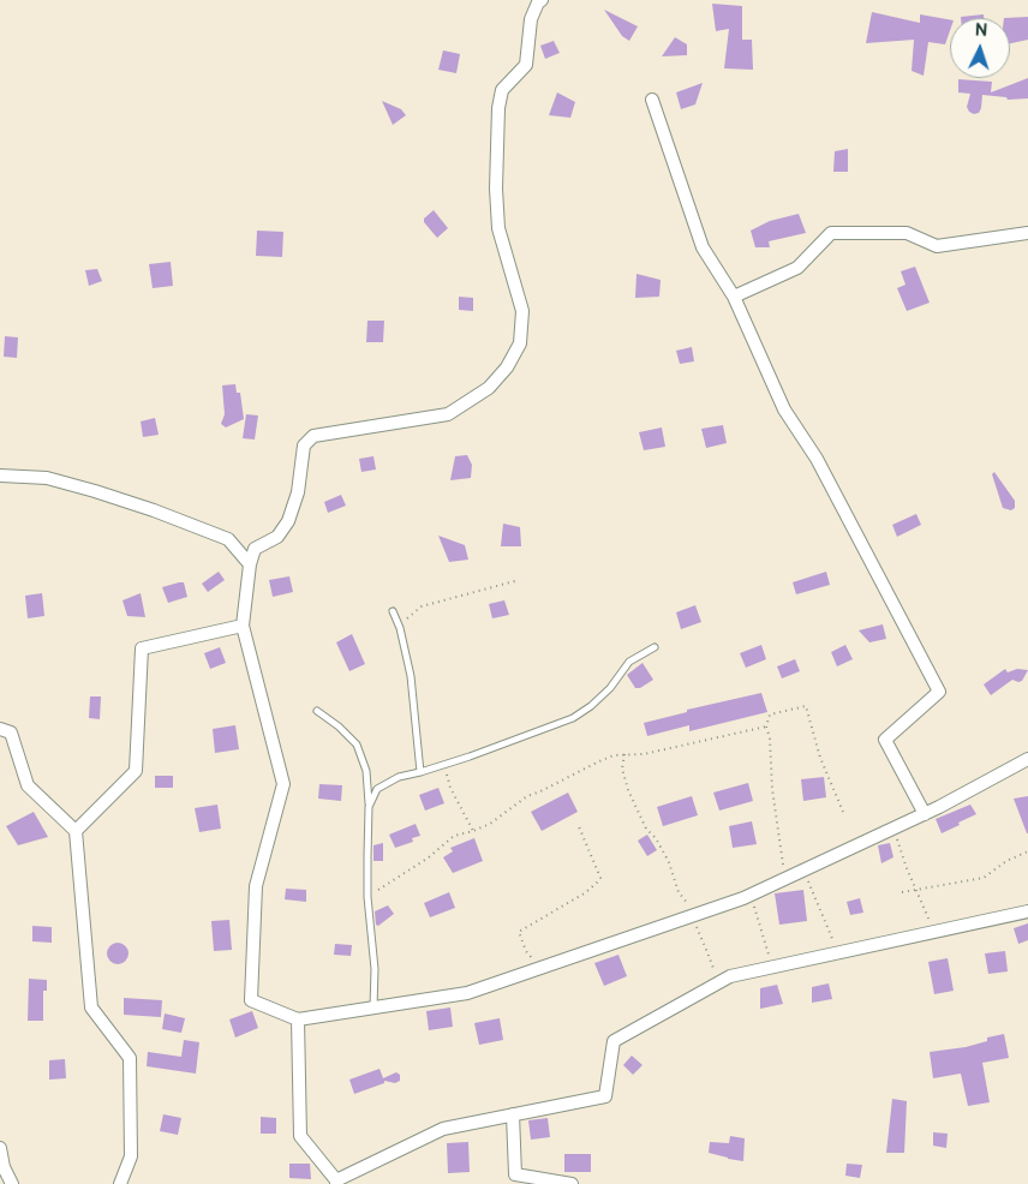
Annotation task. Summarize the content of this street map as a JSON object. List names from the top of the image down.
{
  "north": "top"
}
